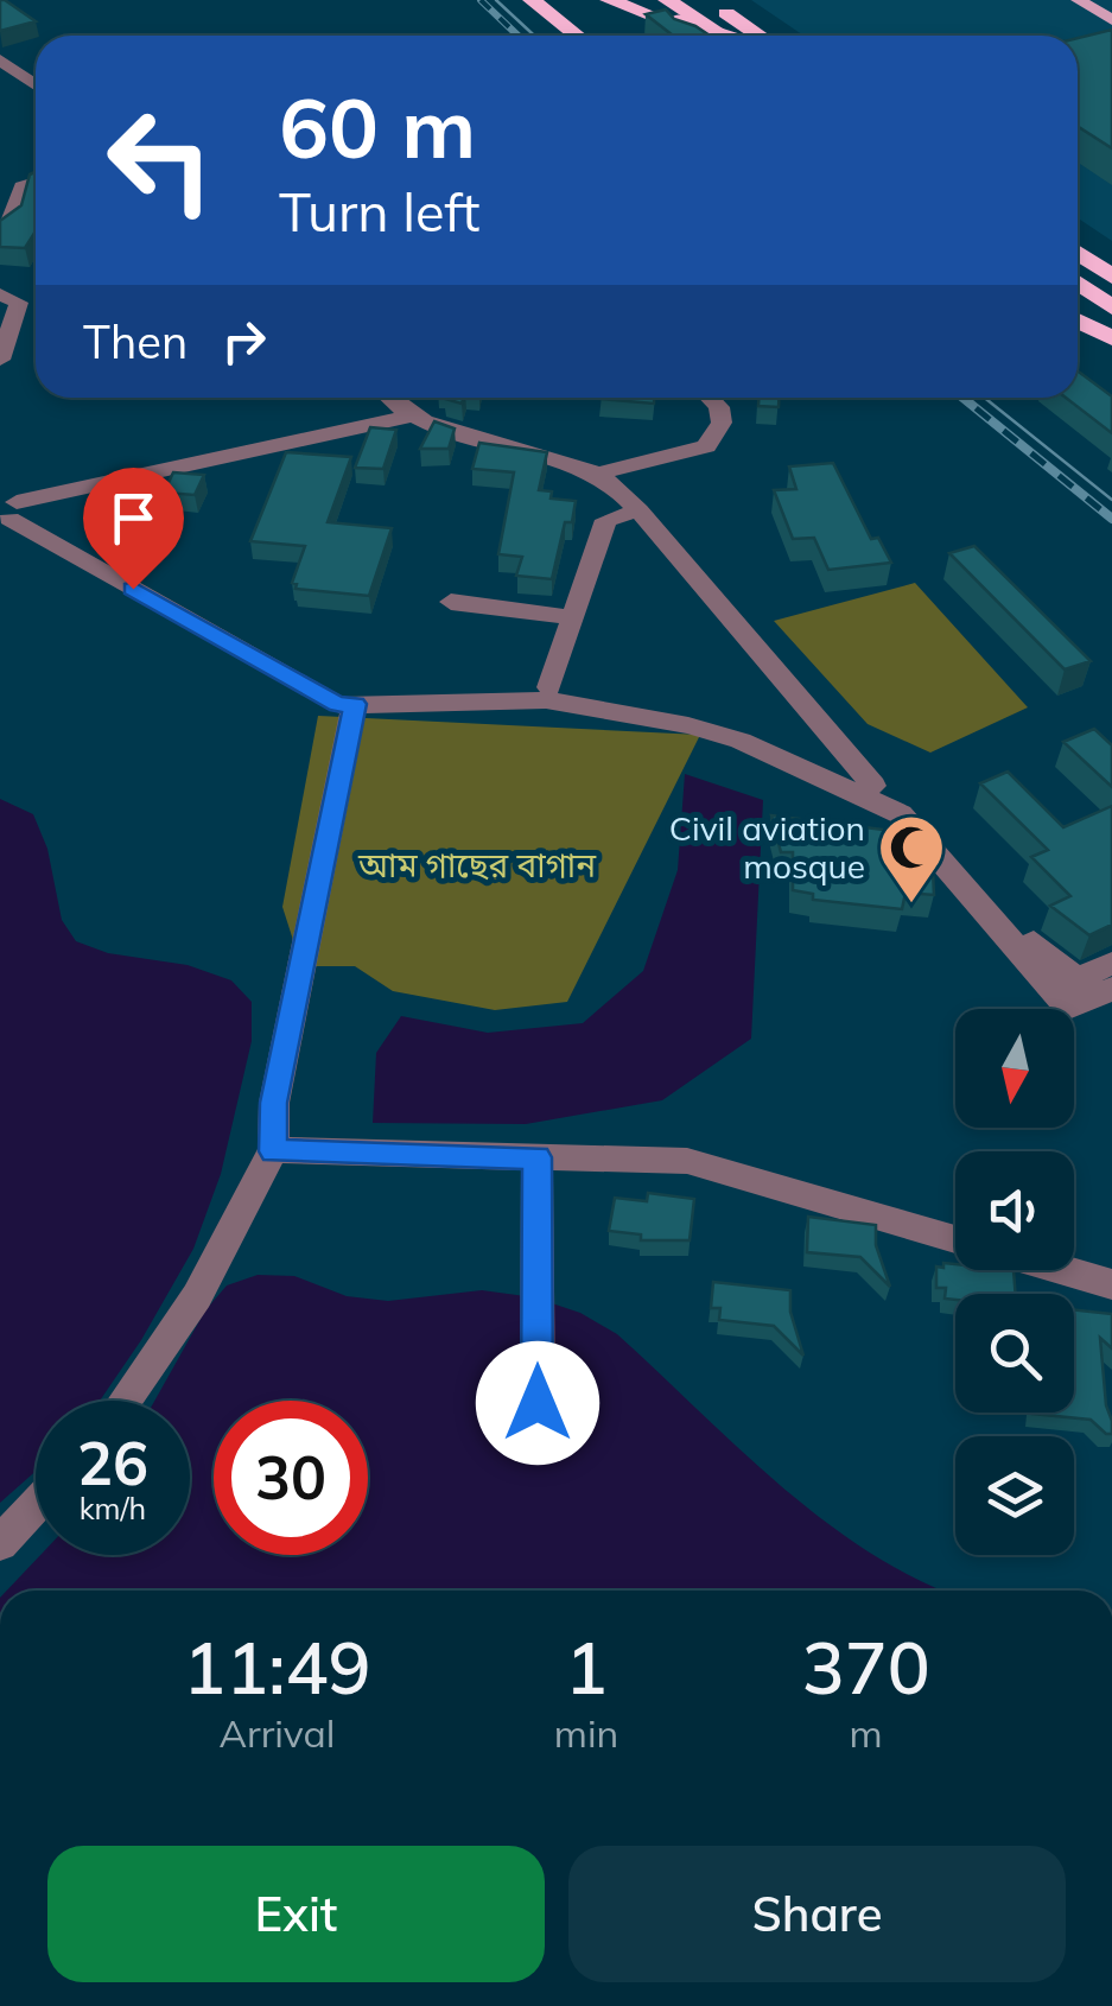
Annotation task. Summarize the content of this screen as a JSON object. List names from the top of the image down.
{
  "parks": ["আম গাছের বাগান"],
  "places": {
    "mosque": ["Civil aviation mosque"]
  },
  "north": "bottom",
  "page": {
    "turn": ["60 m", "Turn left"],
    "then": "Then",
    "speed": "26 km/h",
    "limit": "30",
    "eta": [
      "11:49",
      "Arrival",
      "1",
      "min",
      "370",
      "m"
    ],
    "buttons": ["Exit", "Share"]
  }
}
